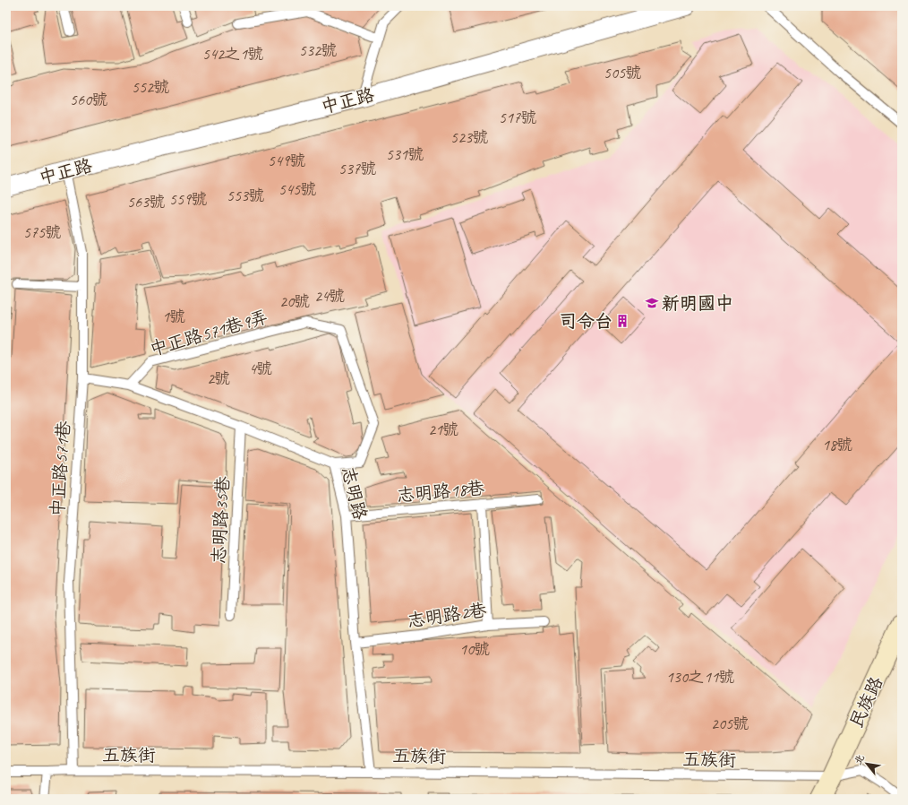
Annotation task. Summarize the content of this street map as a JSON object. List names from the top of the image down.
{
  "streets": {
    "main road": ["民族路"],
    "street": ["中正路"],
    "lane": [
      "中正路571巷9弄",
      "中正路571巷",
      "志明路18巷",
      "志明路",
      "志明路35巷",
      "志明路2巷",
      "五族街"
    ]
  },
  "crossings": [
    ["中正路", "中正路571巷"],
    ["中正路571巷9弄", "志明路"],
    ["中正路571巷", "志明路"],
    ["中正路571巷", "五族街"],
    ["志明路18巷", "志明路"],
    ["志明路", "志明路35巷"],
    ["志明路", "志明路2巷"],
    ["志明路", "五族街"],
    ["民族路", "五族街"]
  ],
  "places": {
    "school or university": ["新明國中"],
    "building": ["司令台"]
  },
  "house_numbers": [
    "532號",
    "542之1號",
    "505號",
    "552號",
    "560號",
    "517號",
    "523號",
    "531號",
    "549號",
    "537號",
    "545號",
    "553號",
    "559號",
    "563號",
    "575號",
    "24號",
    "20號",
    "1號",
    "4號",
    "2號",
    "21號",
    "18號",
    "10號",
    "130之11號",
    "205號"
  ],
  "north": "top left"
}
